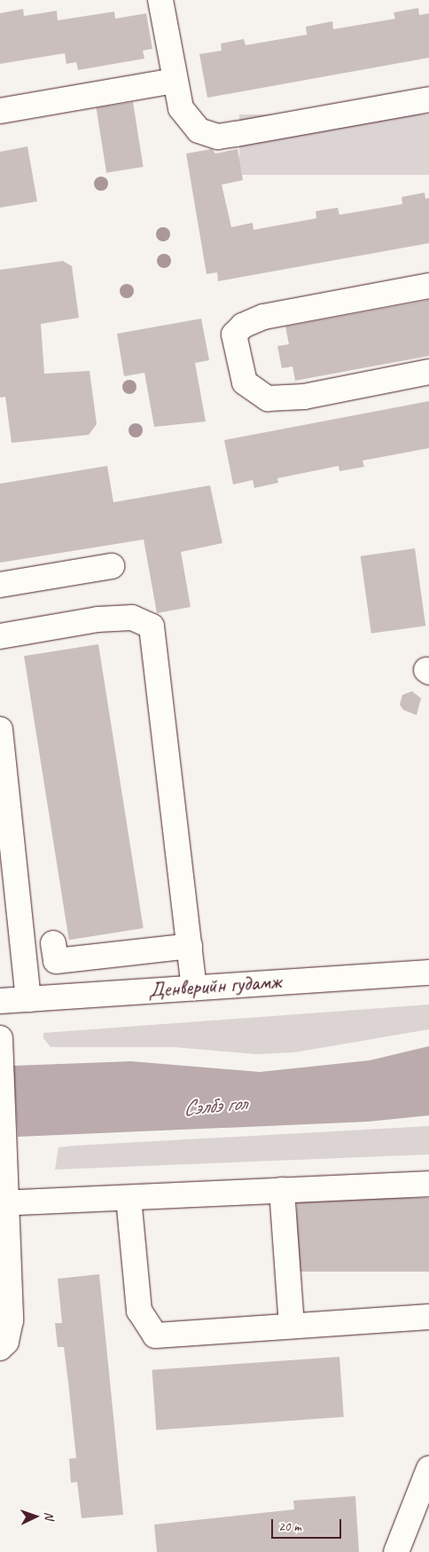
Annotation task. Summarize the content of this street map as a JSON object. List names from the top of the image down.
{
  "streets": {
    "street": ["Денверийн гудамж"]
  },
  "water": ["Сэлбэ гол"],
  "scale_bar": "20 m",
  "north": "right"
}
